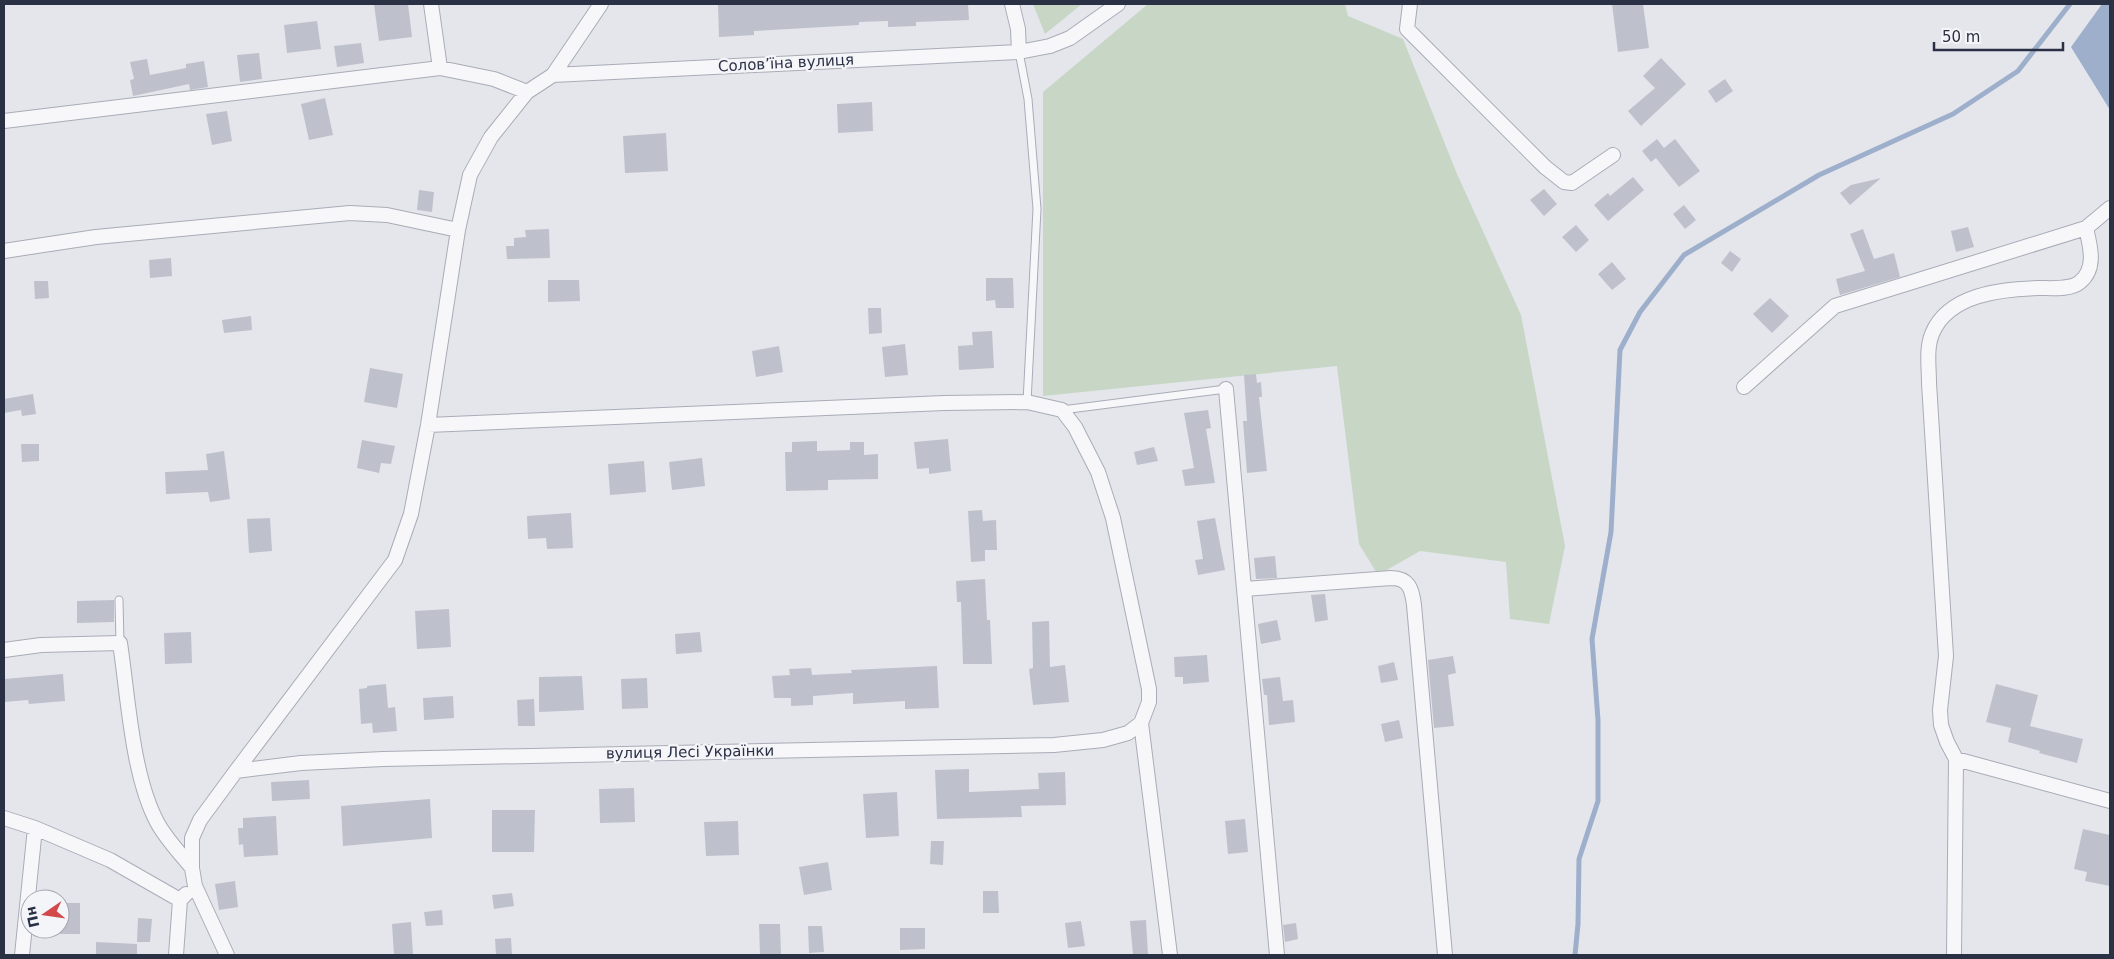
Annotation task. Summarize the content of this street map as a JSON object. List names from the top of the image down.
{
  "streets": {
    "street": ["Соловʼїна вулиця", "вулиця Лесі Українки"]
  },
  "scale_bar": "50 m",
  "north": "left"
}
